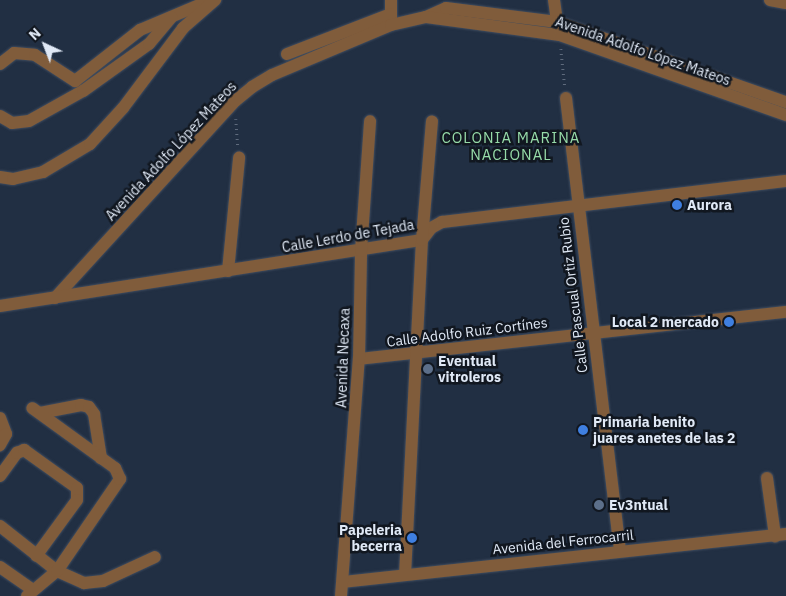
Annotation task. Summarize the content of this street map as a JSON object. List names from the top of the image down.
{
  "streets": {
    "street": [
      "Avenida Adolfo López Mateos",
      "Calle Lerdo de Tejada",
      "Calle Pascual Ortiz Rubio",
      "Calle Adolfo Ruiz Cortínes",
      "Avenida Necaxa",
      "Avenida del Ferrocarril"
    ]
  },
  "crossings": [
    ["Avenida Adolfo López Mateos", "Calle Lerdo de Tejada"],
    ["Calle Lerdo de Tejada", "Calle Pascual Ortiz Rubio"],
    ["Calle Lerdo de Tejada", "Avenida Necaxa"],
    ["Calle Pascual Ortiz Rubio", "Calle Adolfo Ruiz Cortínes"],
    ["Calle Pascual Ortiz Rubio", "Avenida del Ferrocarril"],
    ["Calle Adolfo Ruiz Cortínes", "Avenida Necaxa"],
    ["Avenida Necaxa", "Avenida del Ferrocarril"]
  ],
  "districts": ["COLONIA MARINA NACIONAL"],
  "places": [
    "Aurora",
    "Local 2 mercado",
    "Eventual vitroleros",
    "Primaria benito juares anetes de las 2",
    "Ev3ntual",
    "Papeleria becerra"
  ],
  "north": "top left"
}
